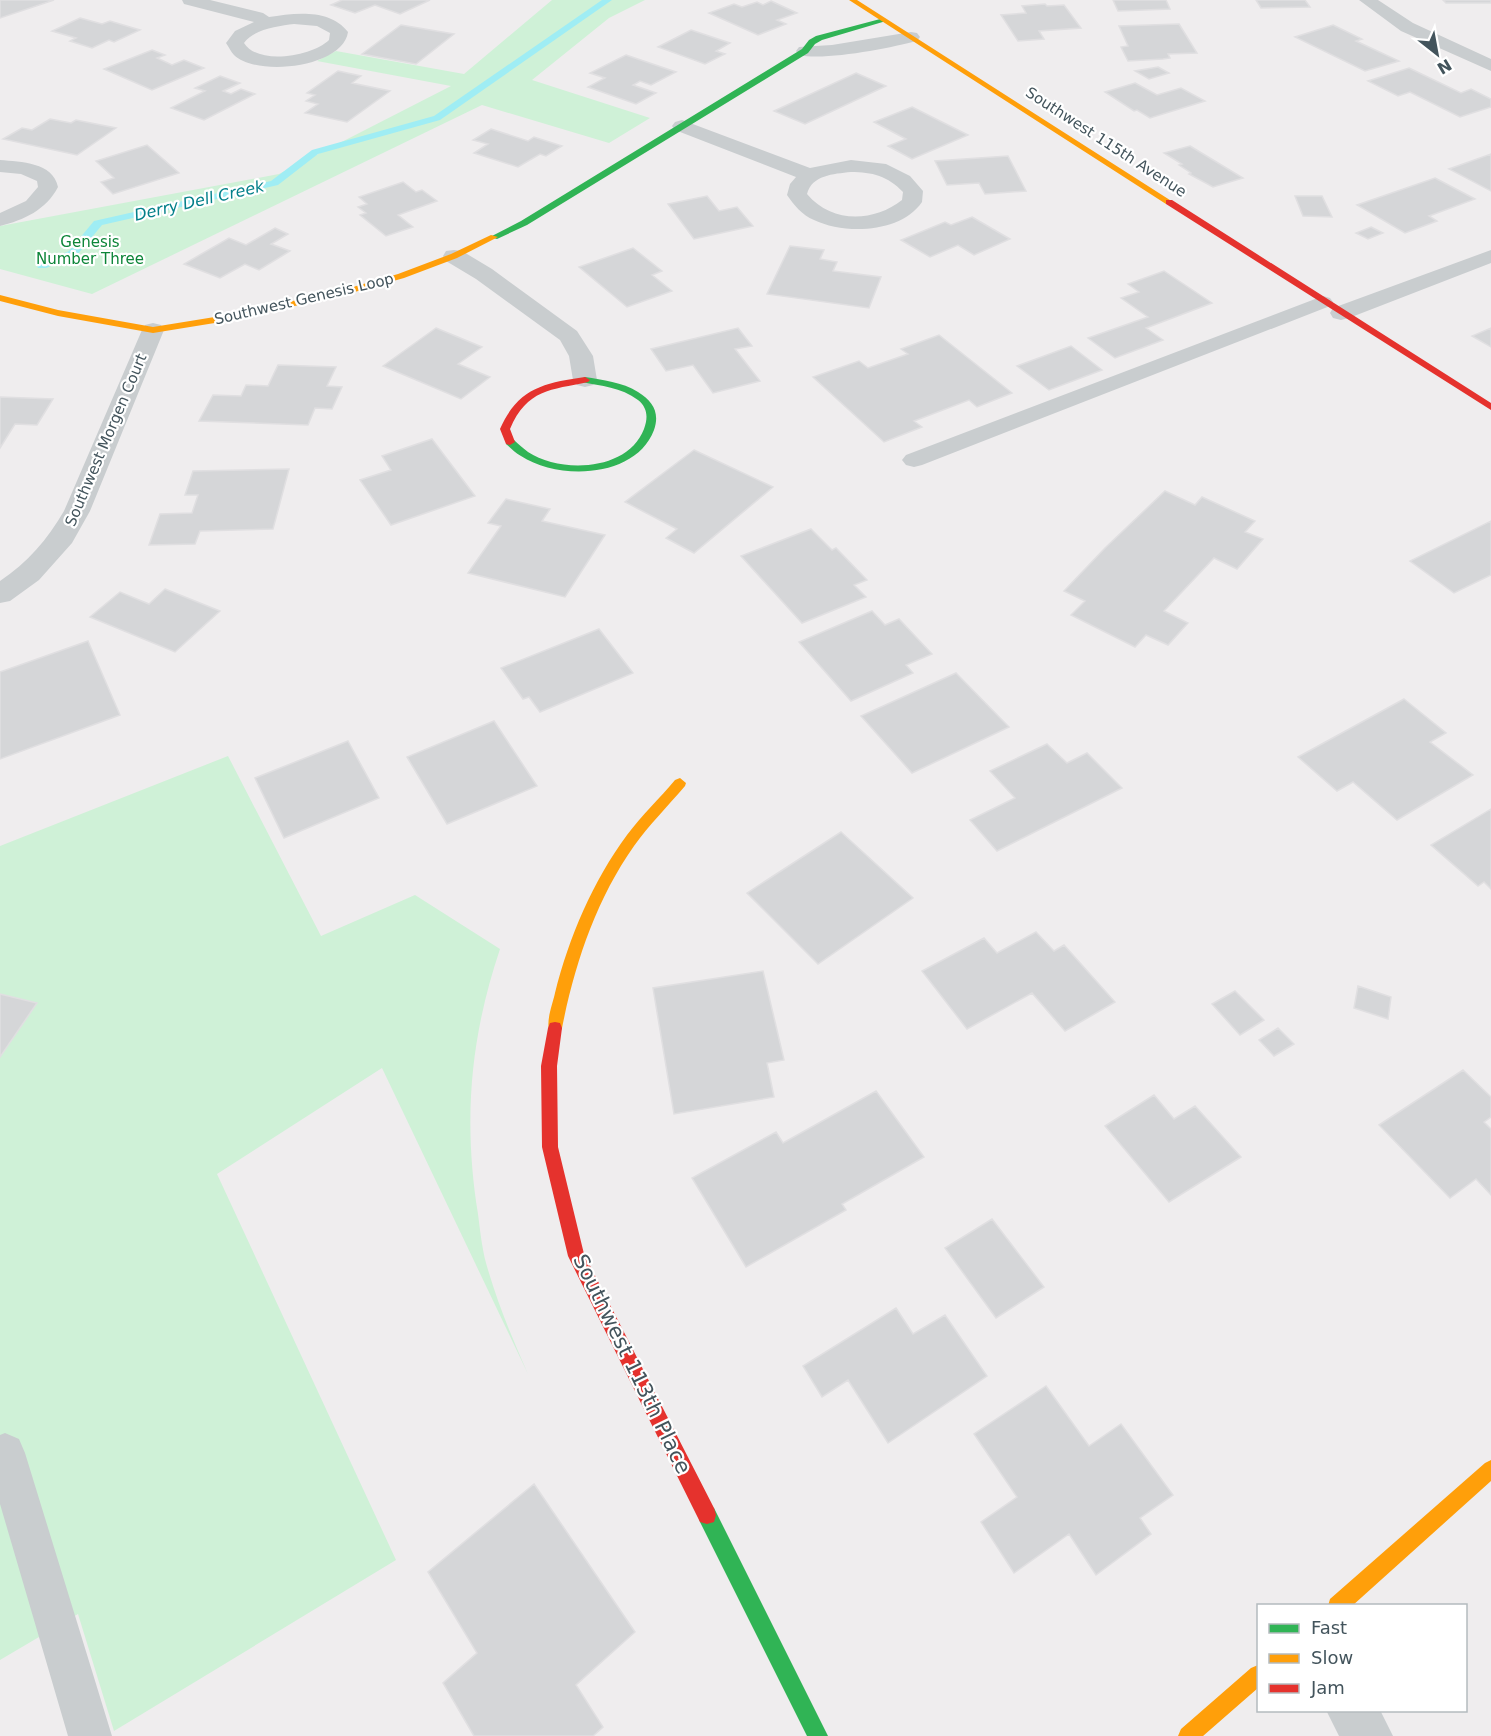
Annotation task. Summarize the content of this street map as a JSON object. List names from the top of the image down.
{
  "streets": {
    "street": [
      "Southwest 115th Avenue",
      "Southwest Genesis Loop",
      "Southwest Morgen Court",
      "Southwest 113th Place"
    ]
  },
  "crossings": [
    ["Southwest 115th Avenue", "Southwest Genesis Loop"],
    ["Southwest Genesis Loop", "Southwest Morgen Court"]
  ],
  "water": ["Derry Dell Creek"],
  "parks": ["Genesis Number Three"],
  "legend": ["Fast", "Slow", "Jam"],
  "north": "bottom right"
}
